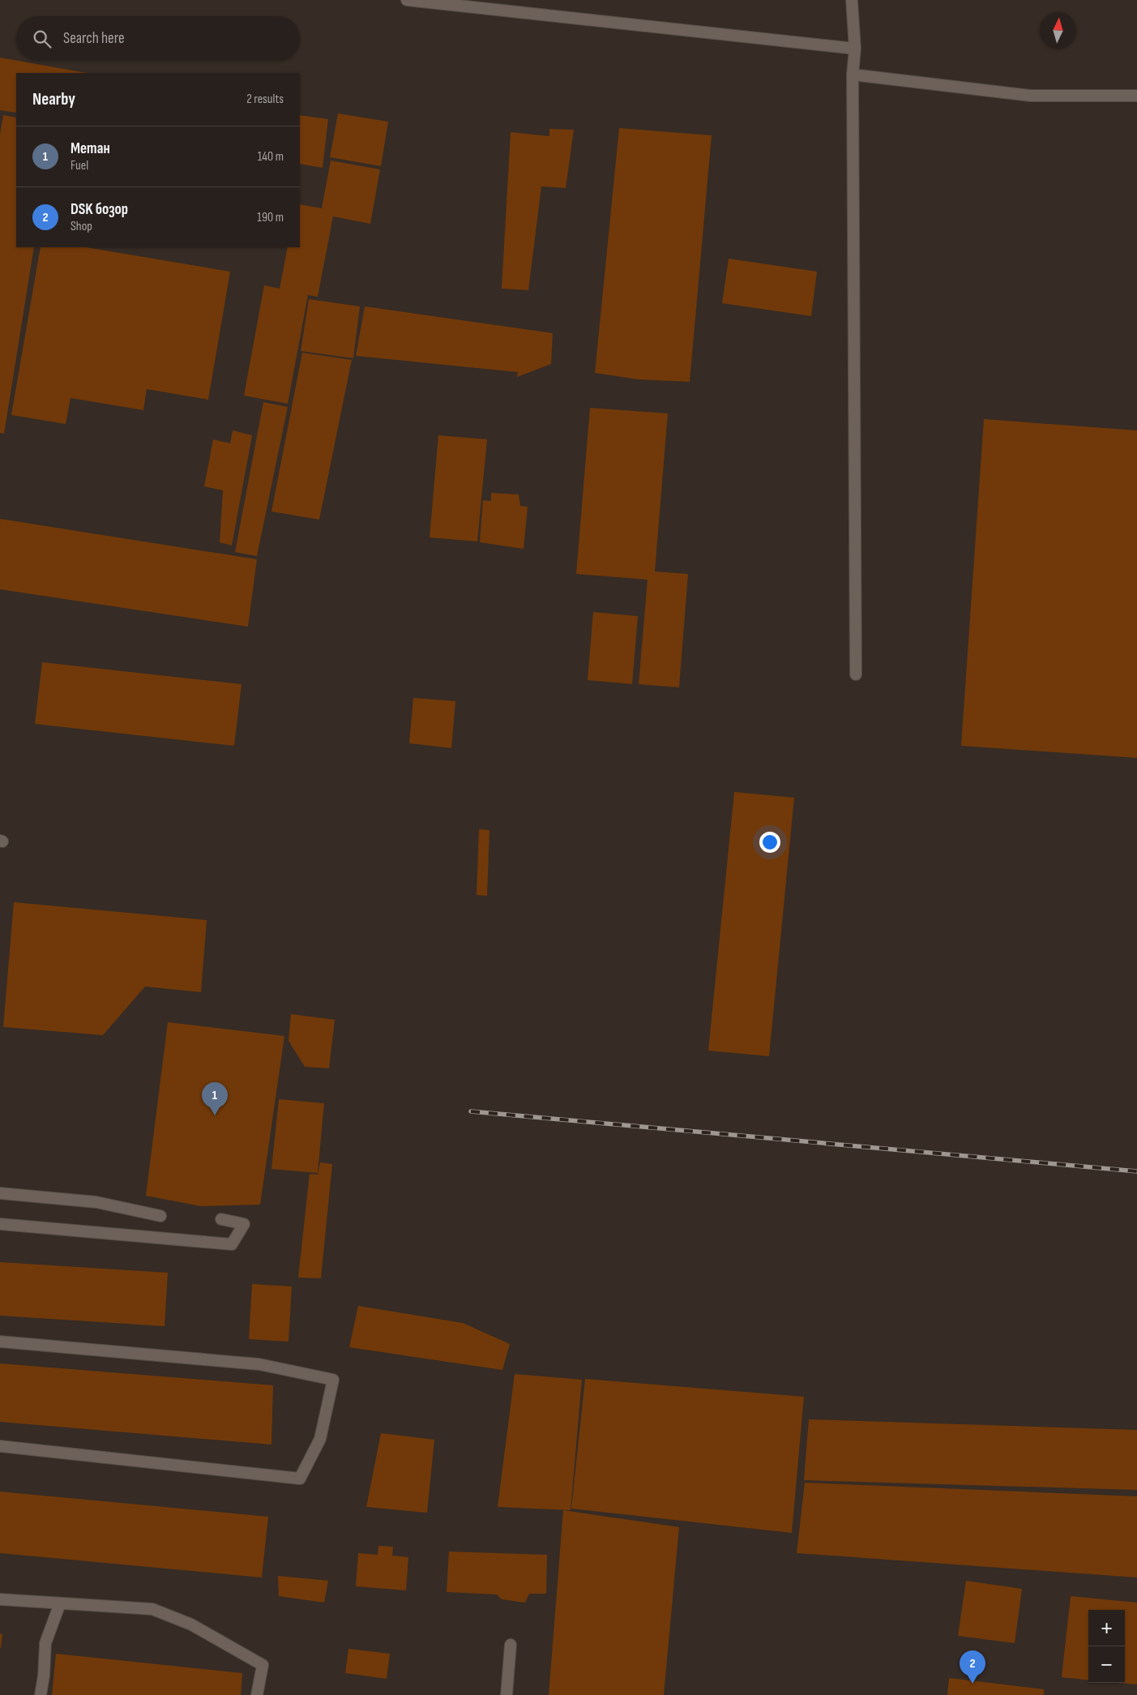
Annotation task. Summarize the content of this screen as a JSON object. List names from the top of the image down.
{
  "north": "top",
  "page": {
    "search": "Search here",
    "heading": ["Nearby", "2 results"],
    "list": [
      {
        "mark": "1",
        "name": "Метан",
        "note": "Fuel",
        "value": "140 m"
      },
      {
        "mark": "2",
        "name": "DSK бозор",
        "note": "Shop",
        "value": "190 m"
      }
    ],
    "pins": ["1", "2"],
    "map_buttons": ["+", "−"]
  }
}
